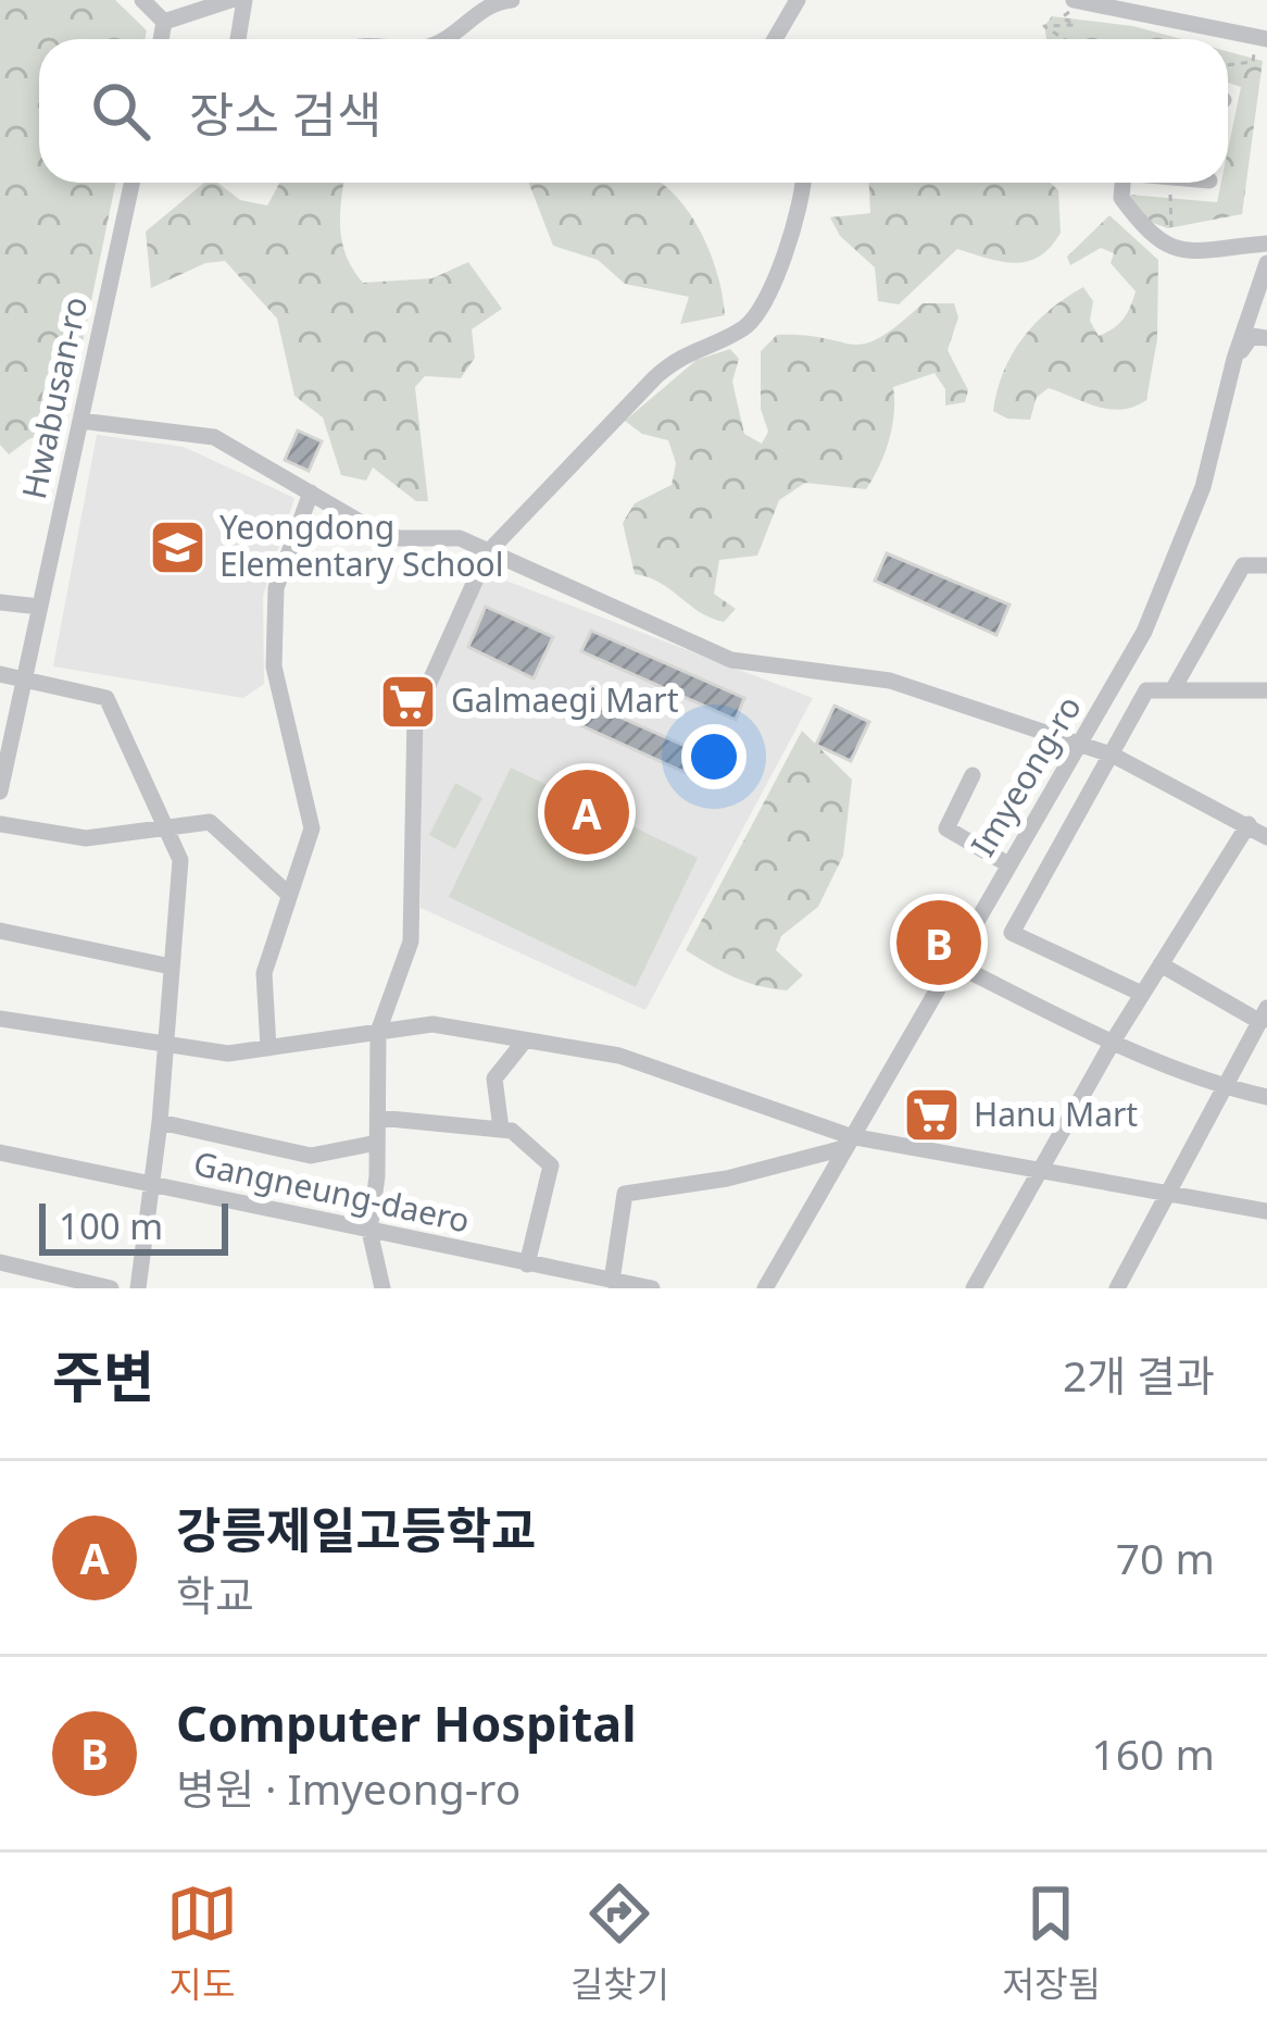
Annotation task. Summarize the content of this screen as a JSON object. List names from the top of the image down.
{
  "streets": {
    "street": ["Hwabusan-ro", "Imyeong-ro", "Gangneung-daero"]
  },
  "places": {
    "school or university": ["Yeongdong Elementary School"],
    "supermarket": ["Galmaegi Mart", "Hanu Mart"]
  },
  "scale_bar": "100 m",
  "page": {
    "search": "장소 검색",
    "pins": ["A", "B"],
    "scale": "100 m",
    "heading": ["주변", "2개 결과"],
    "list": [
      {
        "mark": "A",
        "name": "강릉제일고등학교",
        "note": "학교",
        "value": "70 m"
      },
      {
        "mark": "B",
        "name": "Computer Hospital",
        "note": "병원 · Imyeong-ro",
        "value": "160 m"
      }
    ],
    "nav": ["지도", "길찾기", "저장됨"]
  }
}
